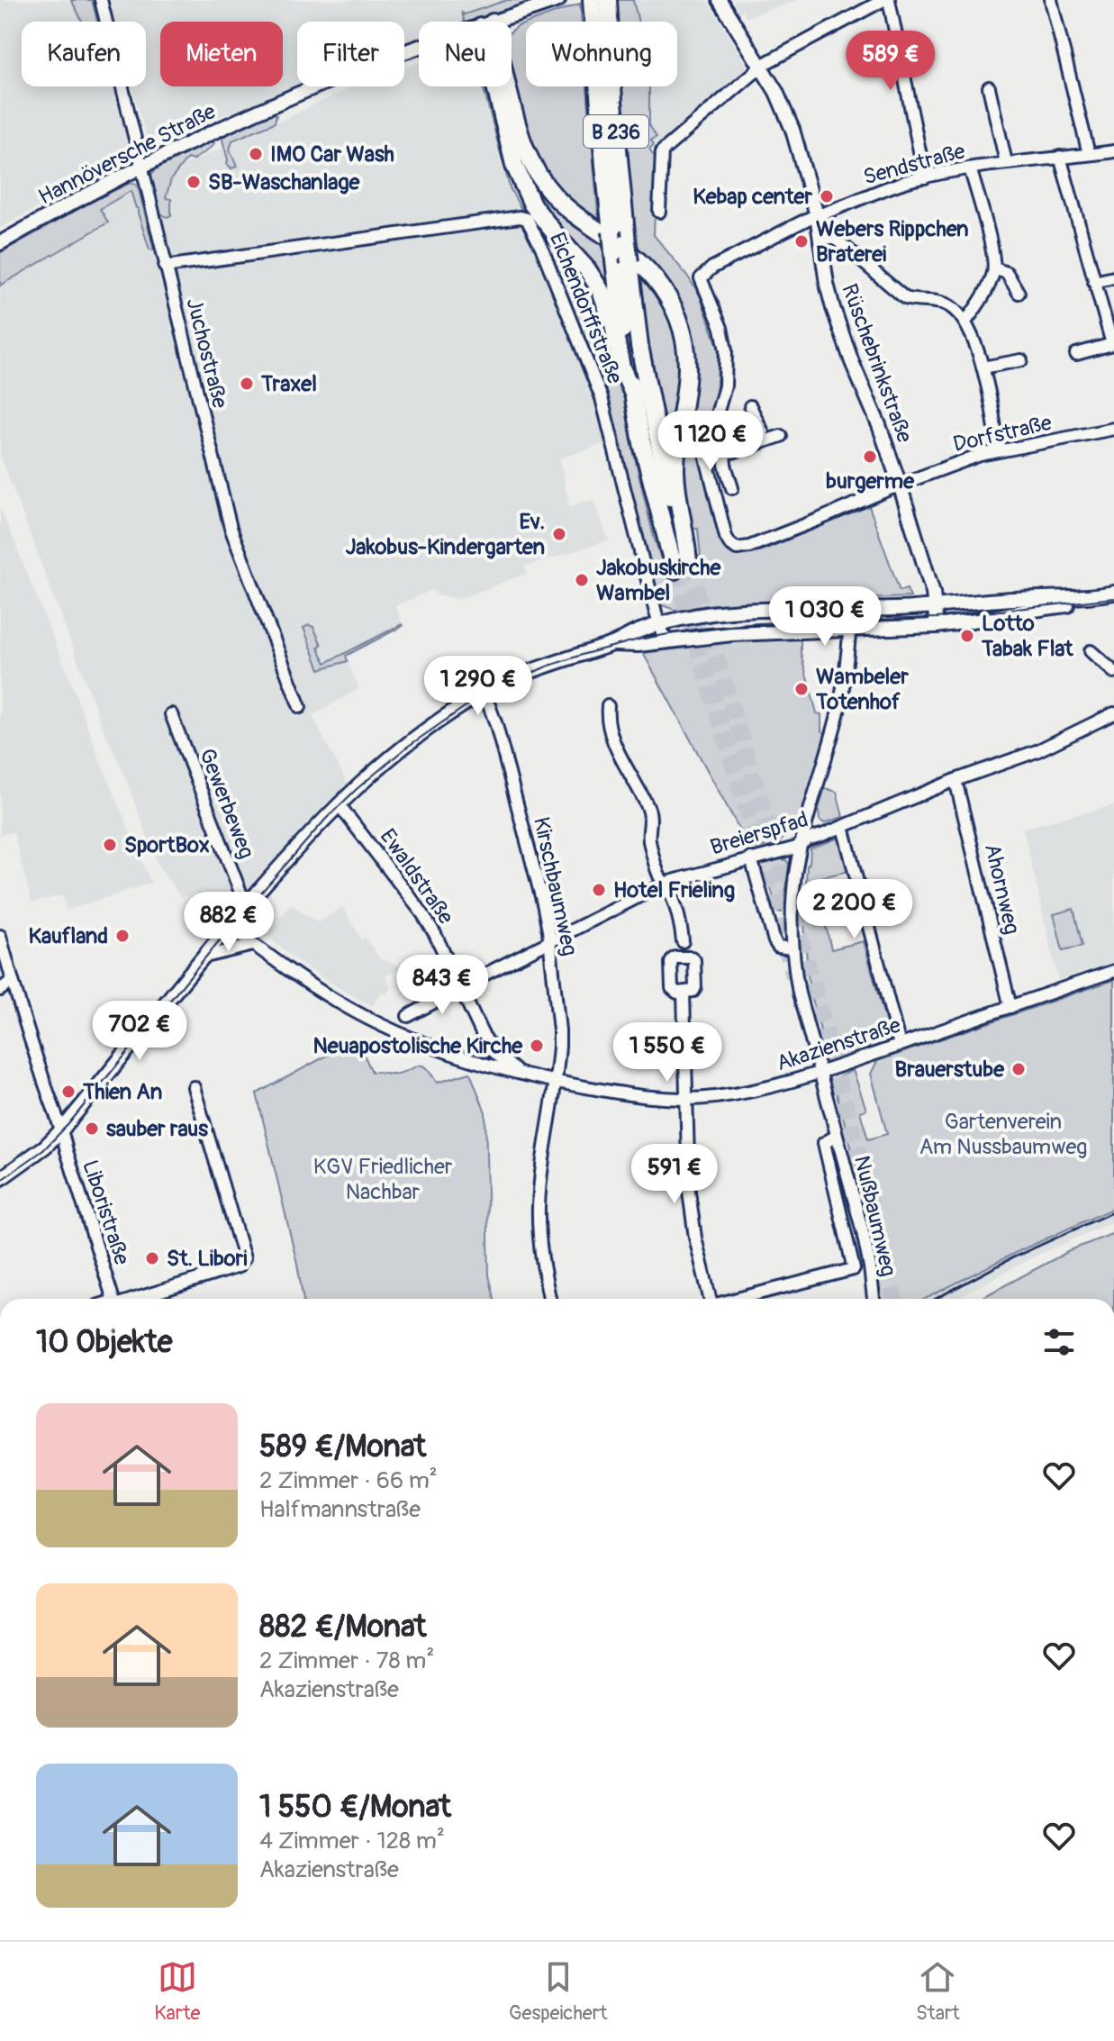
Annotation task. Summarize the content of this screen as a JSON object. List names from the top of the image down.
{
  "streets": {
    "highway": ["B 236"],
    "main road": ["Hannöversche Straße", "Rüschebrinkstraße"],
    "street": [
      "Sendstraße",
      "Eichendorffstraße",
      "Juchostraße",
      "Dorfstraße",
      "Gewerbeweg",
      "Breierspfad",
      "Ewaldstraße",
      "Kirschbaumweg",
      "Ahornweg",
      "Akazienstraße",
      "Liboristraße",
      "Nußbaumweg"
    ]
  },
  "crossings": [
    ["Hannöversche Straße", "Juchostraße"],
    ["Sendstraße", "Rüschebrinkstraße"],
    ["Sendstraße", "Dorfstraße"],
    ["Eichendorffstraße", "Juchostraße"],
    ["Rüschebrinkstraße", "Dorfstraße"],
    ["Breierspfad", "Ewaldstraße"],
    ["Breierspfad", "Kirschbaumweg"],
    ["Breierspfad", "Ahornweg"],
    ["Breierspfad", "Nußbaumweg"],
    ["Ewaldstraße", "Akazienstraße"],
    ["Kirschbaumweg", "Akazienstraße"],
    ["Ahornweg", "Akazienstraße"],
    ["Akazienstraße", "Nußbaumweg"]
  ],
  "parks": ["Gartenverein Am Nussbaumweg", "KGV Friedlicher Nachbar"],
  "places": [
    "IMO Car Wash",
    "SB-Waschanlage",
    "Kebap center",
    "Webers Rippchen Braterei",
    "Traxel",
    "burgerme",
    "Ev. Jakobus-Kindergarten",
    "Jakobuskirche Wambel",
    "Lotto Tabak Flat",
    "Wambeler Totenhof",
    "SportBox",
    "Hotel Frieling",
    "Kaufland",
    "Neuapostolische Kirche",
    "Brauerstube",
    "Thien An",
    "sauber raus",
    "St. Libori"
  ],
  "page": {
    "chip": [
      "Kaufen",
      "Mieten",
      "Filter",
      "Neu",
      "Wohnung"
    ],
    "price": [
      "589 €",
      "1 120 €",
      "1 030 €",
      "1 290 €",
      "2 200 €",
      "882 €",
      "843 €",
      "702 €",
      "1 550 €",
      "591 €"
    ],
    "heading": "10 Objekte",
    "list": [
      {
        "name": "589 €/Monat",
        "note": "2 Zimmer · 66 m² · Halfmannstraße"
      },
      {
        "name": "882 €/Monat",
        "note": "2 Zimmer · 78 m² · Akazienstraße"
      },
      {
        "name": "1 550 €/Monat",
        "note": "4 Zimmer · 128 m² · Akazienstraße"
      }
    ],
    "tabs": ["Karte", "Gespeichert", "Start"]
  }
}
